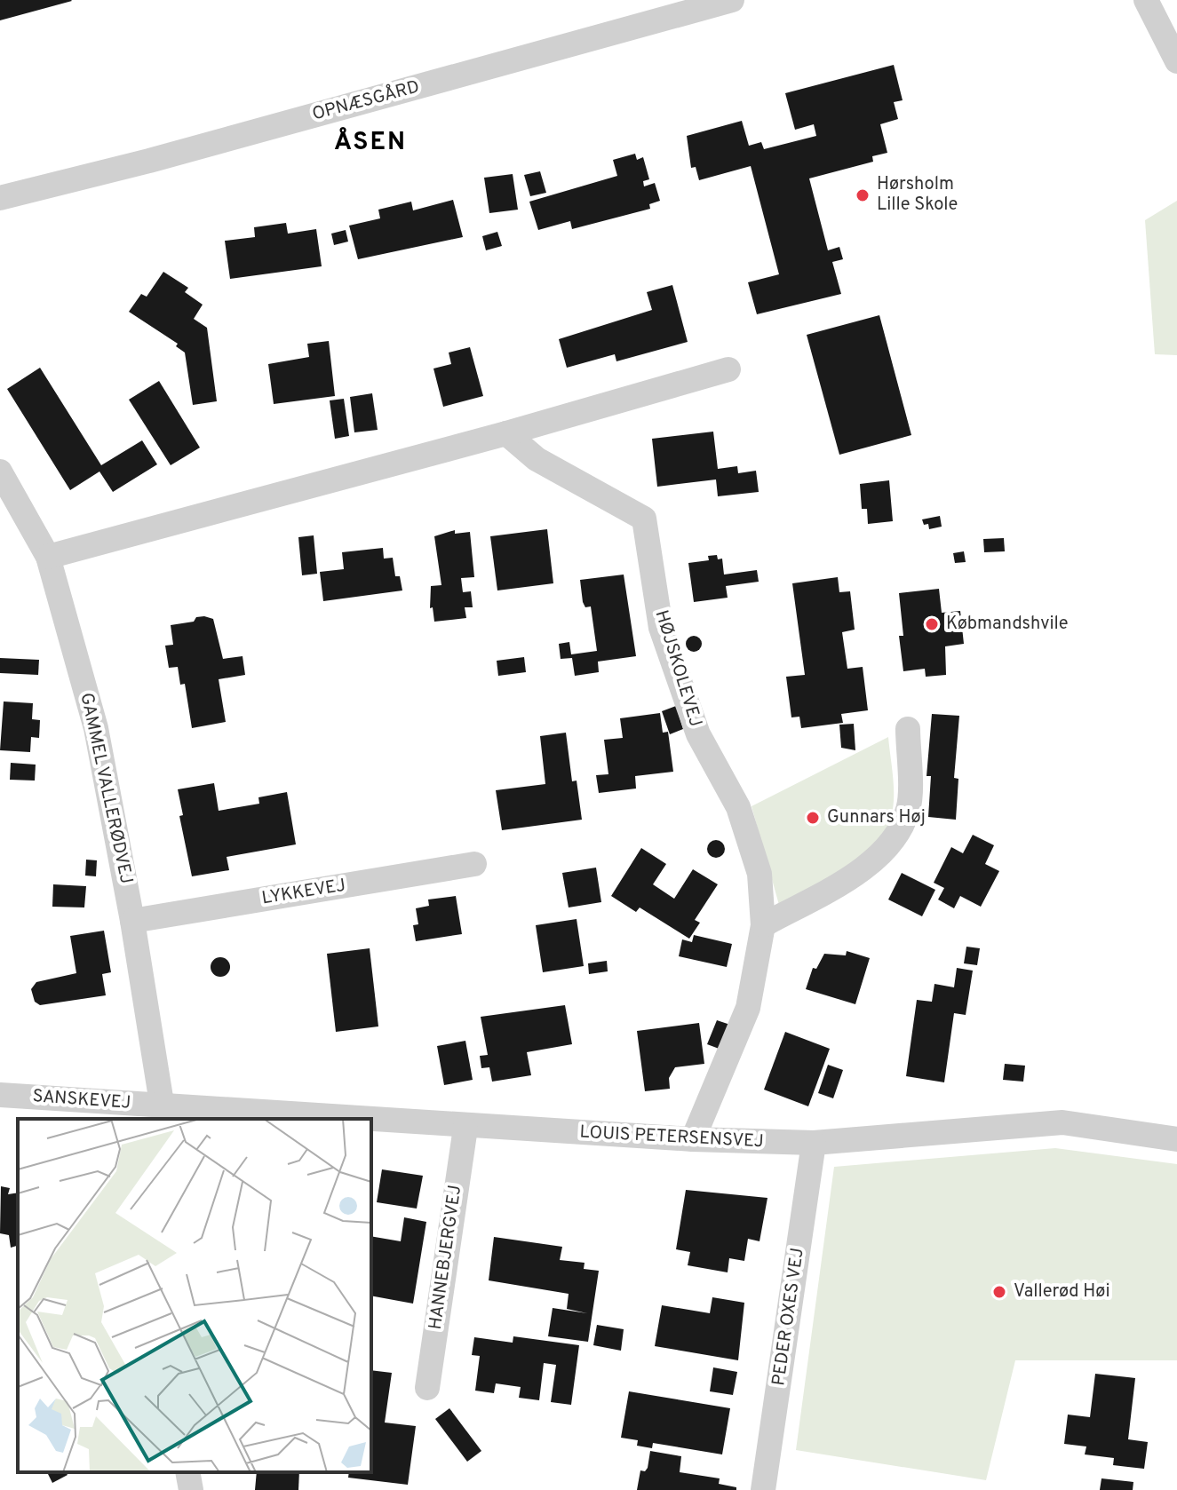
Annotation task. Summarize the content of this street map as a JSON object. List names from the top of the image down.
{
  "streets": {
    "street": [
      "OPNÆSGÅRD",
      "HØJSKOLEVEJ",
      "GAMMEL VALLERØDVEJ",
      "LYKKEVEJ",
      "SANSKEVEJ",
      "LOUIS PETERSENSVEJ",
      "HANNEBJERGVEJ",
      "PEDER OXES VEJ"
    ]
  },
  "crossings": [
    ["HØJSKOLEVEJ", "LOUIS PETERSENSVEJ"],
    ["GAMMEL VALLERØDVEJ", "LYKKEVEJ"],
    ["GAMMEL VALLERØDVEJ", "SANSKEVEJ"],
    ["GAMMEL VALLERØDVEJ", "LOUIS PETERSENSVEJ"],
    ["SANSKEVEJ", "LOUIS PETERSENSVEJ"],
    ["LOUIS PETERSENSVEJ", "HANNEBJERGVEJ"],
    ["LOUIS PETERSENSVEJ", "PEDER OXES VEJ"]
  ],
  "districts": ["ÅSEN"],
  "places": [
    "Hørsholm Lille Skole",
    "Købmandshvile",
    "Gunnars Høj",
    "Vallerød Høi"
  ]
}
